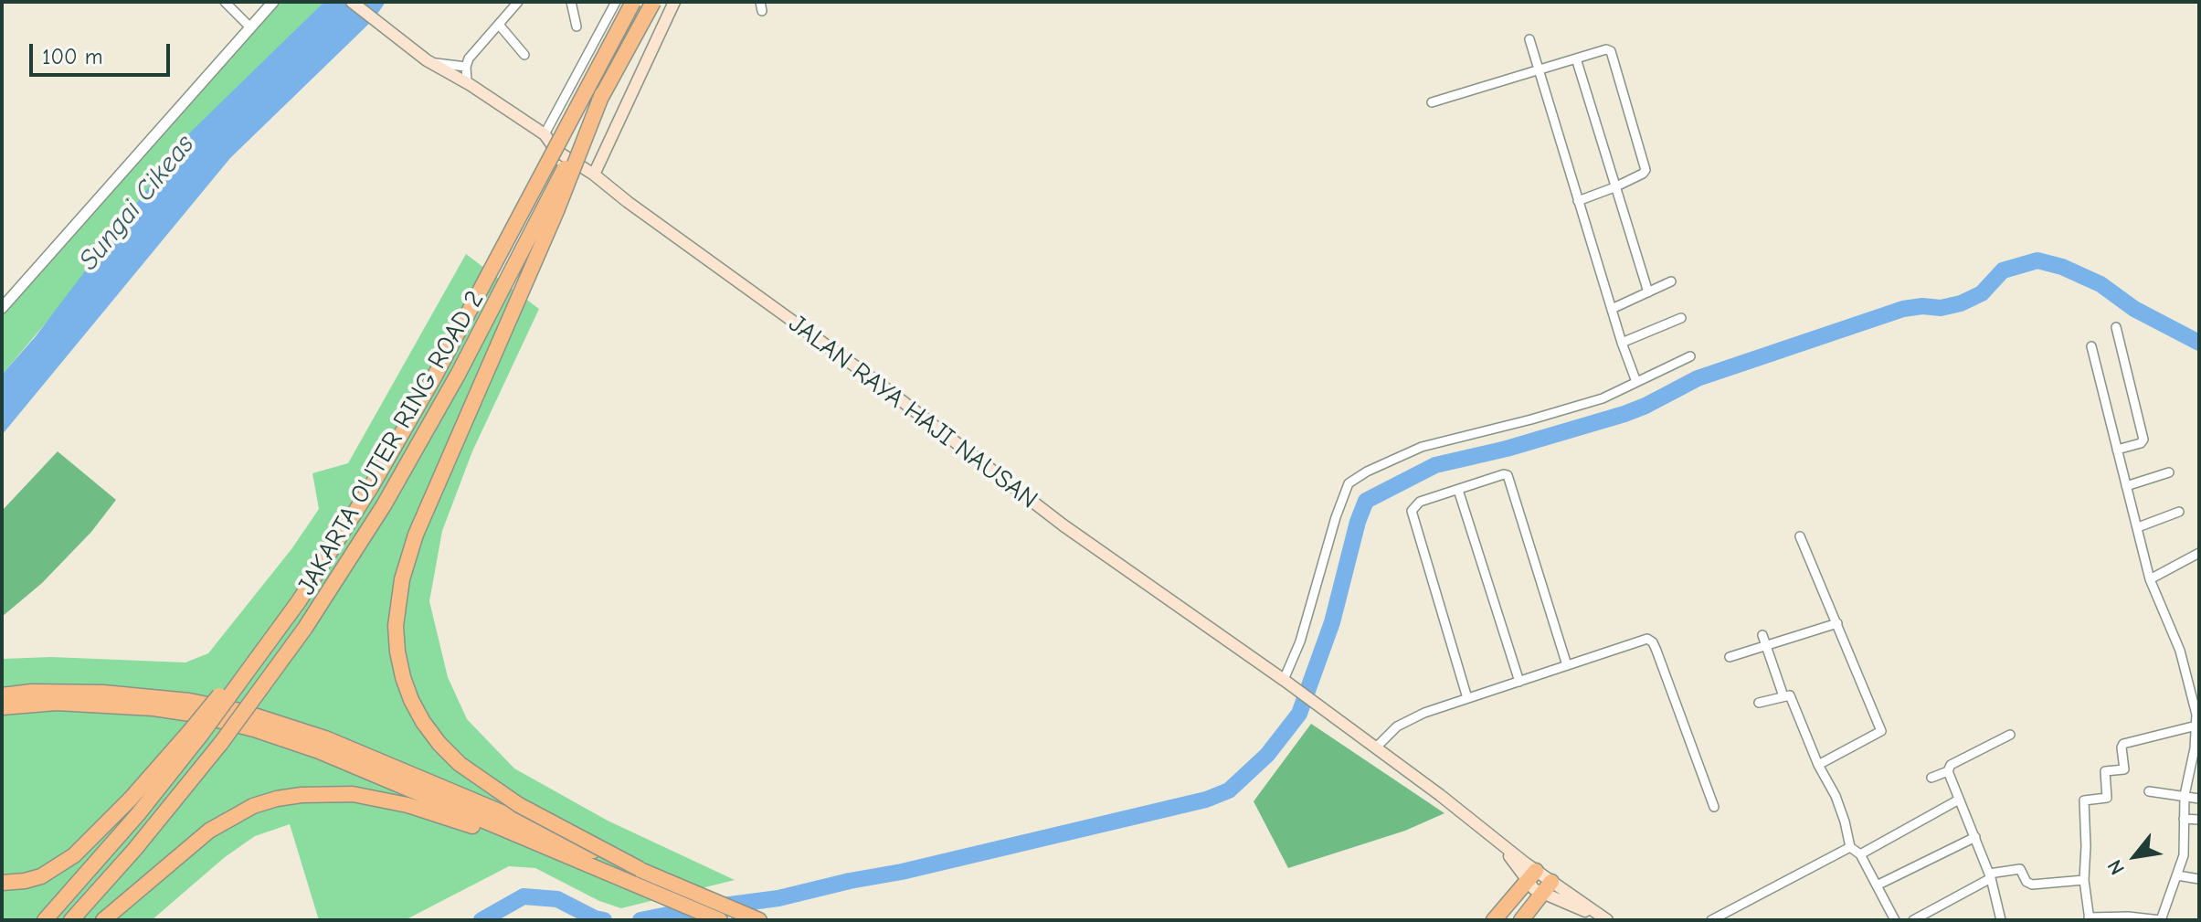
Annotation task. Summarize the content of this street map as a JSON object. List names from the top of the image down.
{
  "streets": {
    "highway": ["JAKARTA OUTER RING ROAD 2"],
    "main road": ["JALAN RAYA HAJI NAUSAN"]
  },
  "water": ["Sungai Cikeas"],
  "scale_bar": "100 m",
  "north": "bottom left"
}
